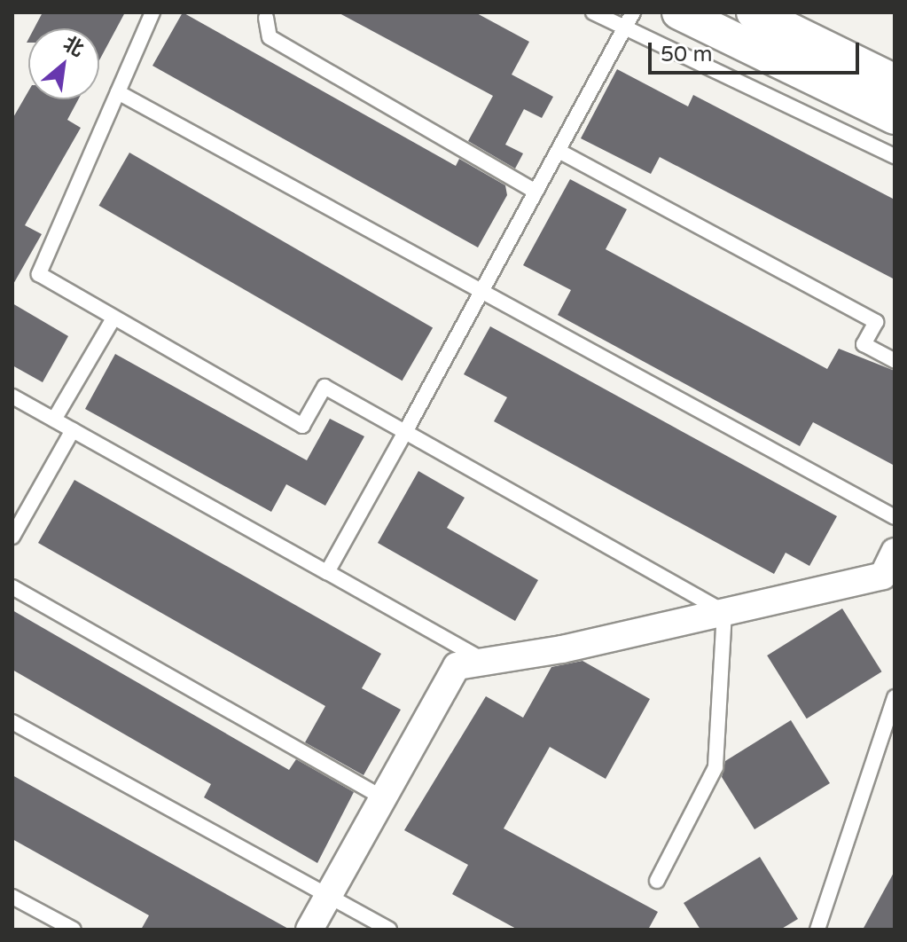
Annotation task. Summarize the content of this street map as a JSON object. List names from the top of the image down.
{
  "scale_bar": "50 m",
  "north": "top right"
}
